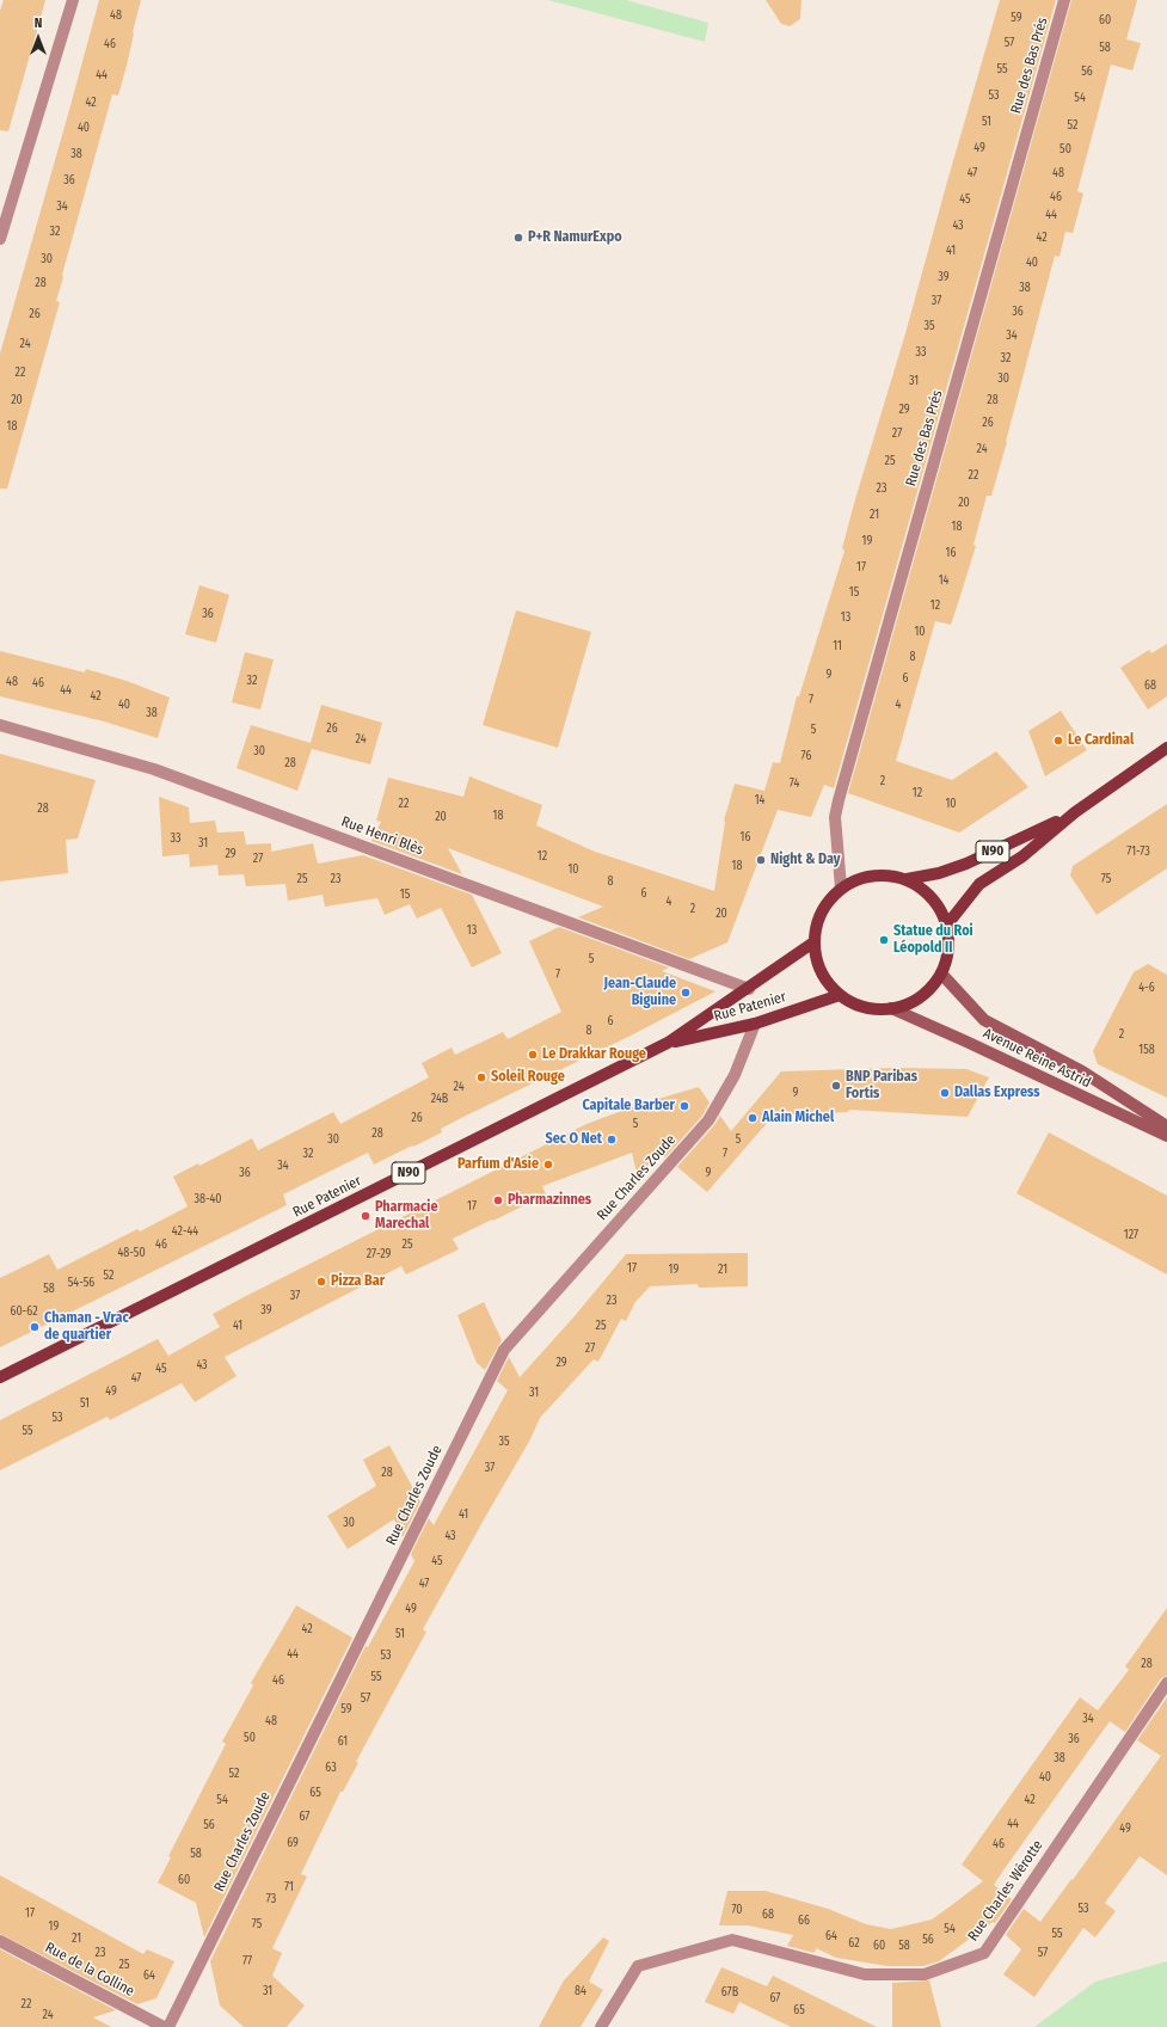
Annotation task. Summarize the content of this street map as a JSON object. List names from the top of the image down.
{
  "streets": {
    "main road": ["N90", "Rue Patenier", "Avenue Reine Astrid"],
    "street": [
      "Rue des Bas Prés",
      "Rue Henri Blès",
      "Rue Charles Zoude",
      "Rue Charles Wérotte",
      "Rue de la Colline"
    ]
  },
  "crossings": [
    ["Rue des Bas Prés", "N90"],
    ["Rue des Bas Prés", "Rue Patenier"],
    ["Rue des Bas Prés", "Avenue Reine Astrid"],
    ["Rue Henri Blès", "Rue Patenier"],
    ["N90", "Rue Patenier"],
    ["N90", "Avenue Reine Astrid"],
    ["Rue Patenier", "Avenue Reine Astrid"],
    ["Rue Patenier", "Rue Charles Zoude"]
  ],
  "places": [
    "P+R NamurExpo",
    "Le Cardinal",
    "Night & Day",
    "Statue du Roi Léopold II",
    "Jean-Claude Biguine",
    "Le Drakkar Rouge",
    "Soleil Rouge",
    "BNP Paribas Fortis",
    "Dallas Express",
    "Capitale Barber",
    "Alain Michel",
    "Sec O Net",
    "Parfum d'Asie",
    "Pharmazinnes",
    "Pharmacie Marechal",
    "Pizza Bar",
    "Chaman - Vrac de quartier"
  ],
  "house_numbers": [
    "48",
    "59",
    "60",
    "57",
    "46",
    "58",
    "55",
    "56",
    "44",
    "53",
    "54",
    "42",
    "51",
    "52",
    "40",
    "49",
    "50",
    "38",
    "47",
    "48",
    "36",
    "46",
    "45",
    "34",
    "44",
    "43",
    "32",
    "42",
    "41",
    "30",
    "40",
    "39",
    "28",
    "38",
    "37",
    "36",
    "26",
    "35",
    "34",
    "24",
    "33",
    "32",
    "22",
    "30",
    "31",
    "20",
    "28",
    "29",
    "26",
    "18",
    "27",
    "24",
    "25",
    "22",
    "23",
    "20",
    "21",
    "18",
    "19",
    "16",
    "17",
    "14",
    "15",
    "12",
    "36",
    "13",
    "10",
    "11",
    "8",
    "9",
    "6",
    "32",
    "48",
    "46",
    "68",
    "44",
    "42",
    "7",
    "40",
    "4",
    "38",
    "26",
    "5",
    "24",
    "30",
    "76",
    "28",
    "2",
    "74",
    "12",
    "14",
    "22",
    "10",
    "28",
    "18",
    "20",
    "16",
    "33",
    "31",
    "71-73",
    "29",
    "12",
    "27",
    "18",
    "10",
    "25",
    "23",
    "75",
    "8",
    "6",
    "15",
    "4",
    "2",
    "20",
    "13",
    "5",
    "7",
    "4-6",
    "6",
    "8",
    "2",
    "158",
    "24",
    "9",
    "24B",
    "26",
    "5",
    "28",
    "30",
    "5",
    "32",
    "7",
    "34",
    "36",
    "9",
    "38-40",
    "17",
    "42-44",
    "127",
    "46",
    "25",
    "48-50",
    "27-29",
    "17",
    "19",
    "21",
    "52",
    "54-56",
    "58",
    "37",
    "23",
    "39",
    "60-62",
    "41",
    "25",
    "27",
    "29",
    "43",
    "45",
    "47",
    "49",
    "31",
    "51",
    "53",
    "55",
    "35",
    "37",
    "28",
    "41",
    "30",
    "43",
    "45",
    "47",
    "49",
    "42",
    "51",
    "44",
    "53",
    "28",
    "55",
    "46",
    "57",
    "59",
    "34",
    "48",
    "50",
    "36",
    "61",
    "38",
    "63",
    "52",
    "40",
    "65",
    "54",
    "42",
    "67",
    "44",
    "56",
    "49",
    "69",
    "46",
    "58",
    "60",
    "71",
    "73",
    "53",
    "70",
    "17",
    "68",
    "66",
    "75",
    "19",
    "54",
    "55",
    "64",
    "21",
    "56",
    "62",
    "60",
    "58",
    "23",
    "57",
    "77",
    "25",
    "64",
    "31",
    "84",
    "67B",
    "67",
    "22",
    "65",
    "24"
  ],
  "north": "top"
}
